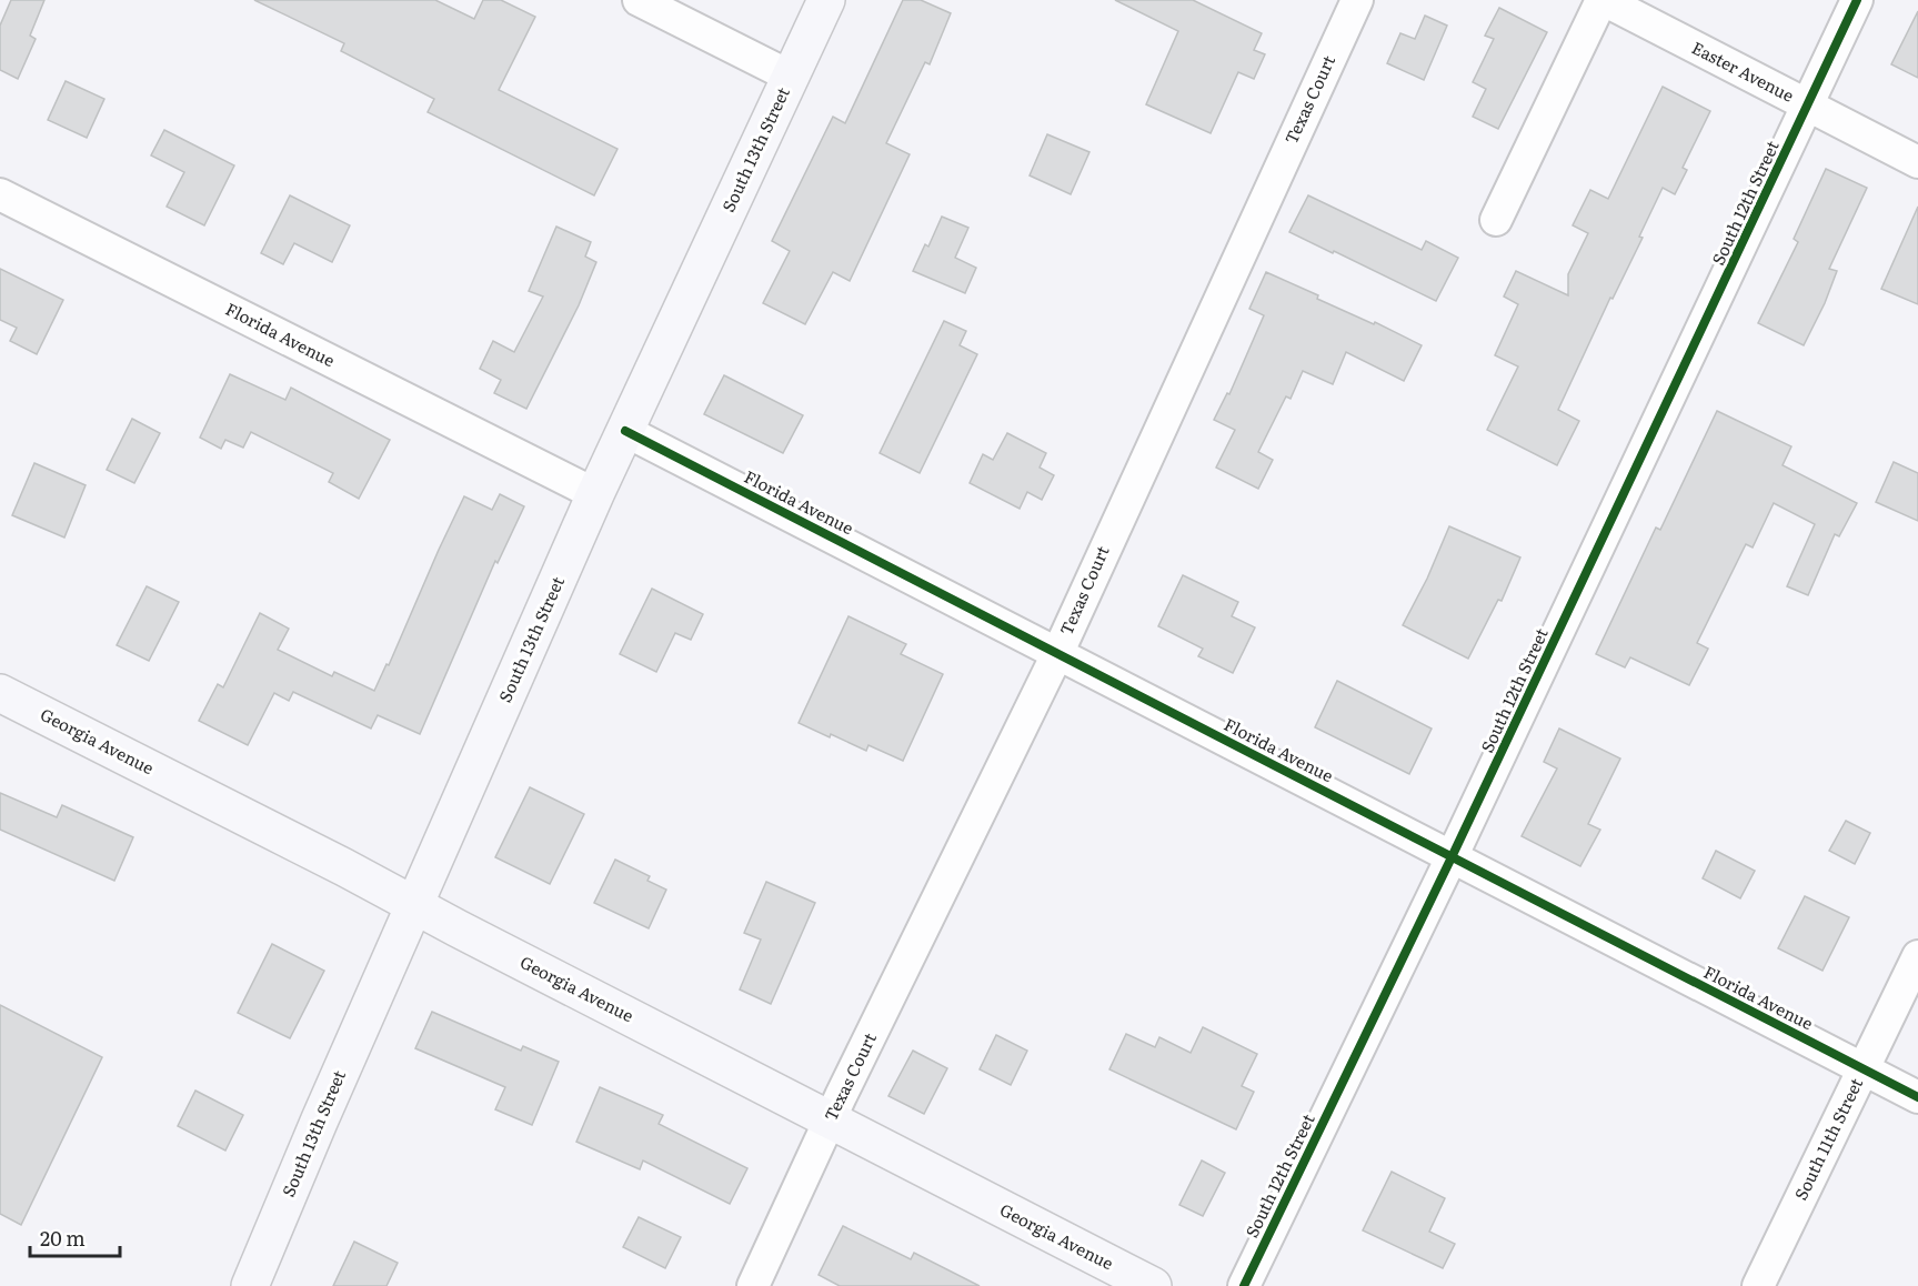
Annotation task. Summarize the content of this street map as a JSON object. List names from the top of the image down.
{
  "streets": {
    "street": [
      "Easter Avenue",
      "Texas Court",
      "South 13th Street",
      "South 12th Street",
      "Florida Avenue",
      "Georgia Avenue",
      "South 11th Street"
    ]
  },
  "crossings": [
    ["Easter Avenue", "South 12th Street"],
    ["Texas Court", "Florida Avenue"],
    ["Texas Court", "Georgia Avenue"],
    ["South 13th Street", "Florida Avenue"],
    ["South 13th Street", "Georgia Avenue"],
    ["South 12th Street", "Florida Avenue"],
    ["Florida Avenue", "South 11th Street"]
  ],
  "scale_bar": "20 m"
}
